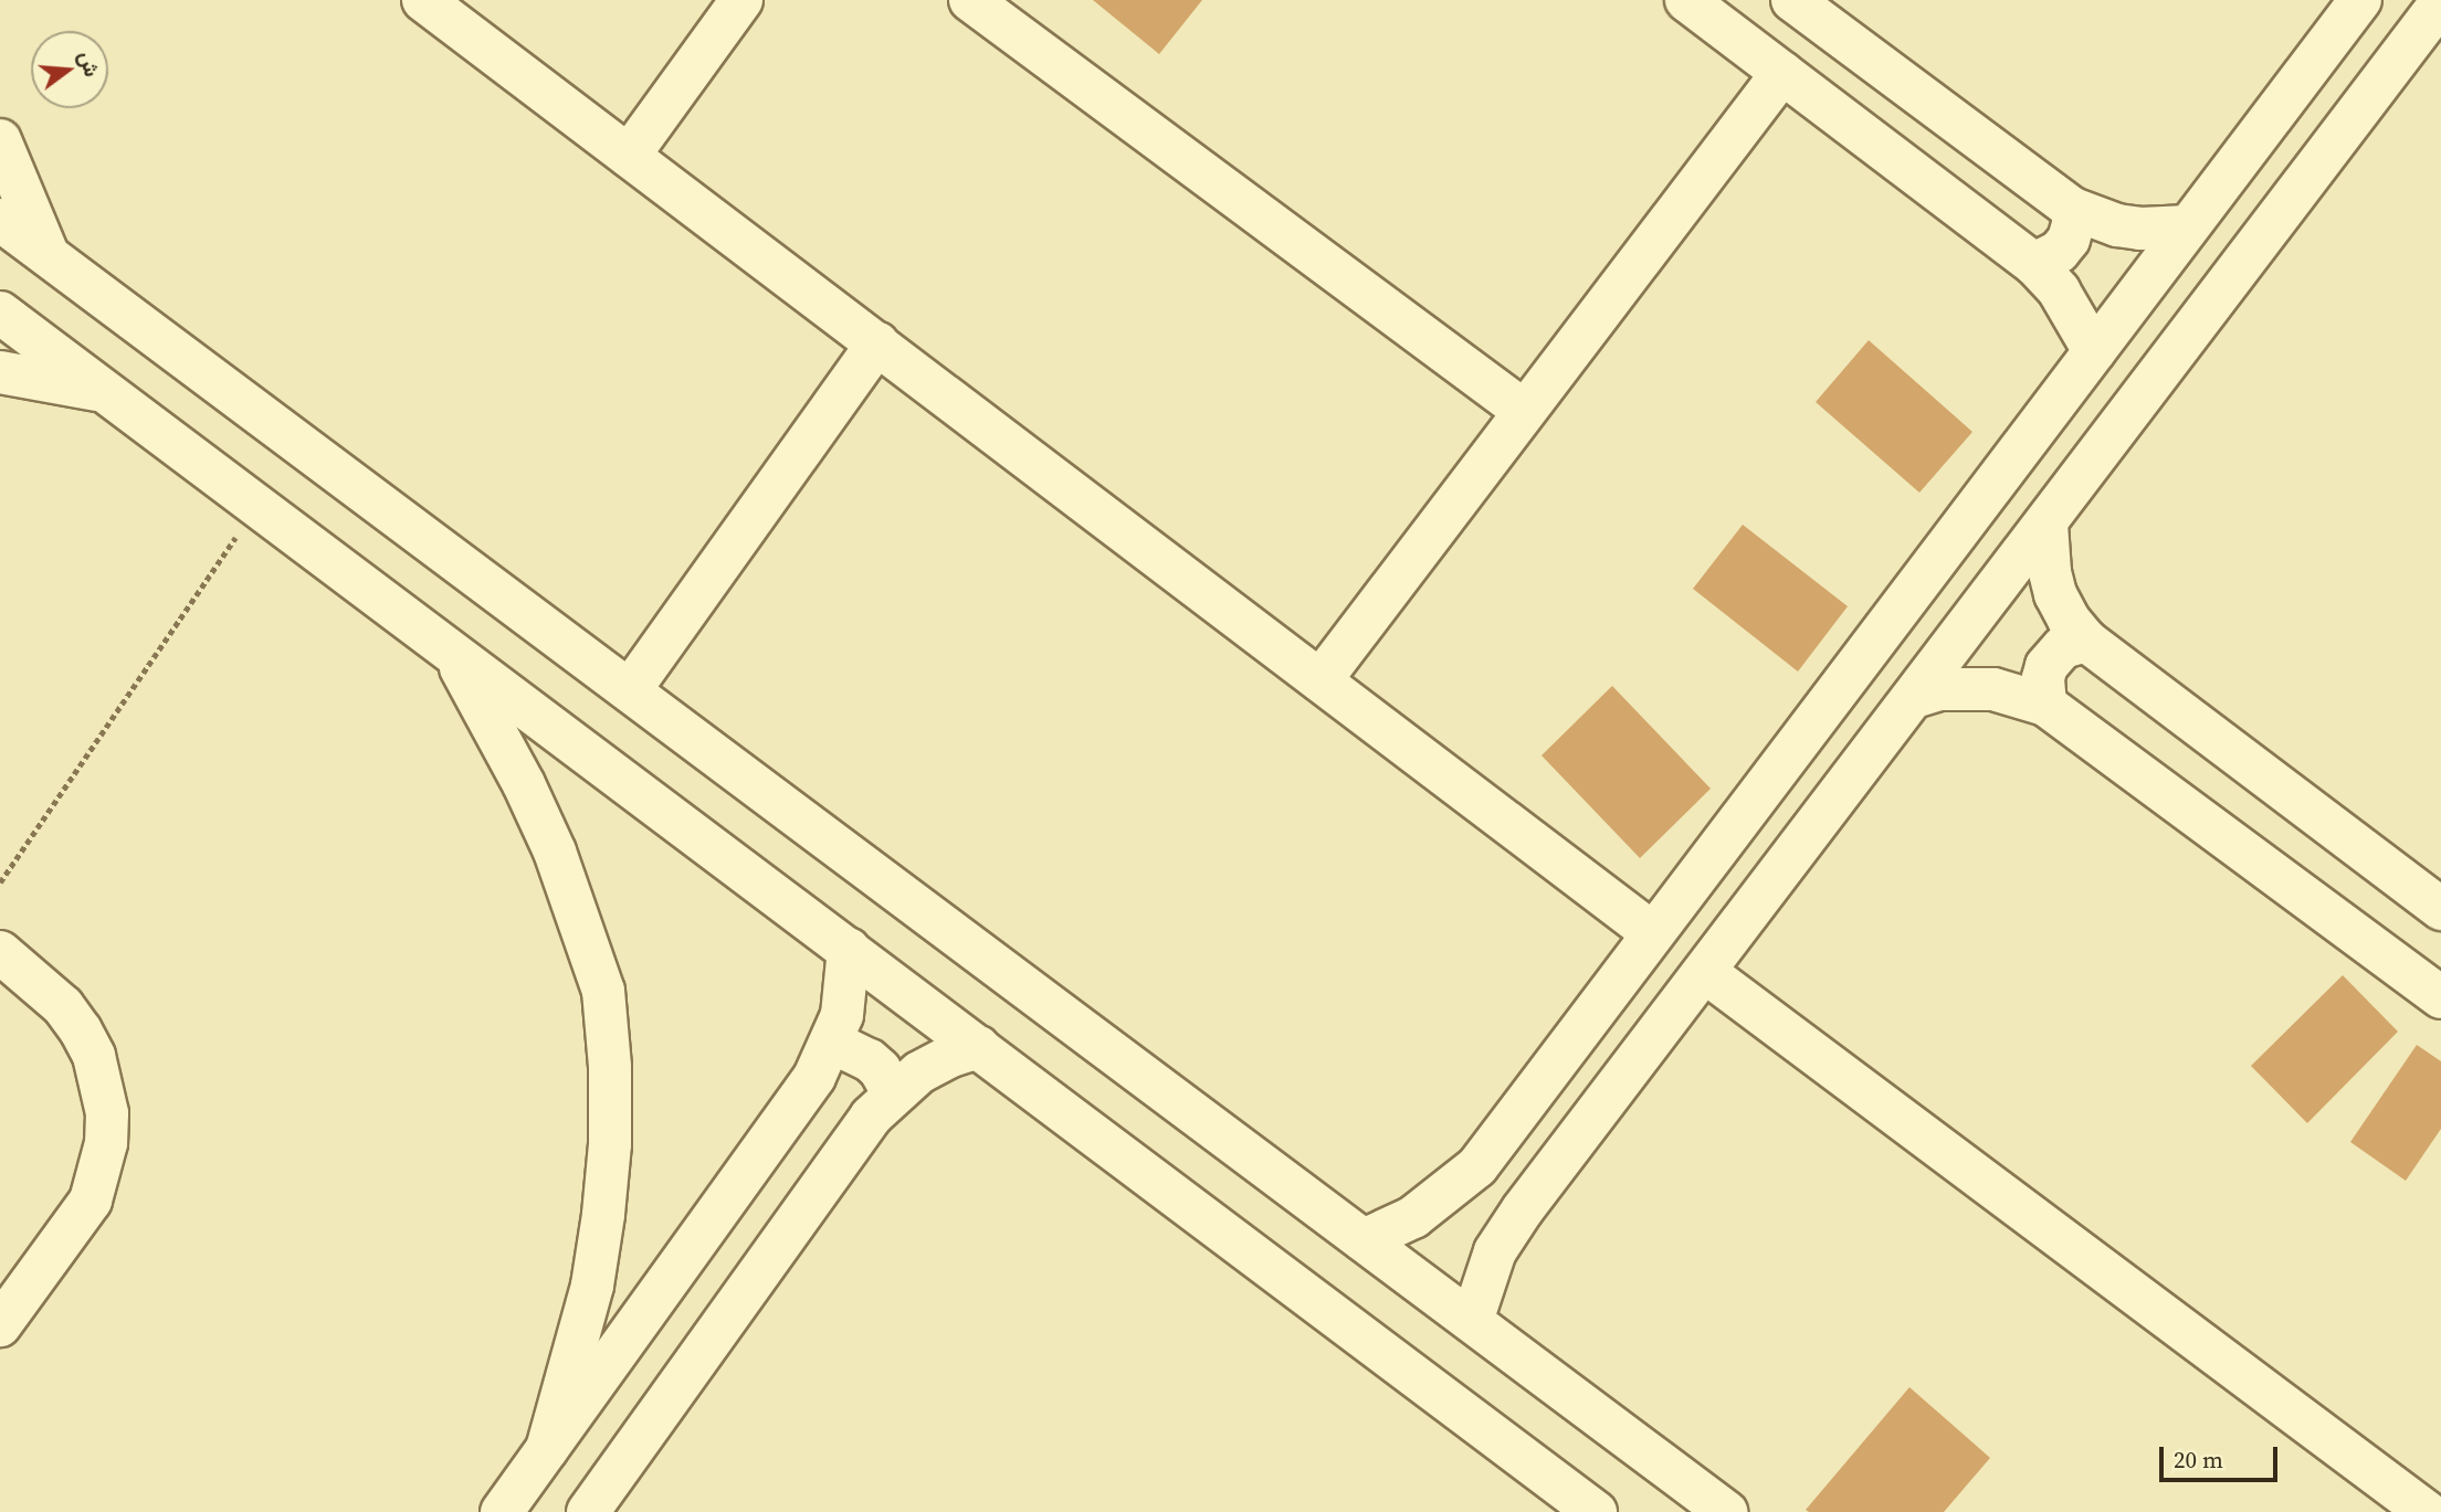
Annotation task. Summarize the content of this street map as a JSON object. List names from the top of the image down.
{
  "scale_bar": "20 m",
  "north": "right"
}
